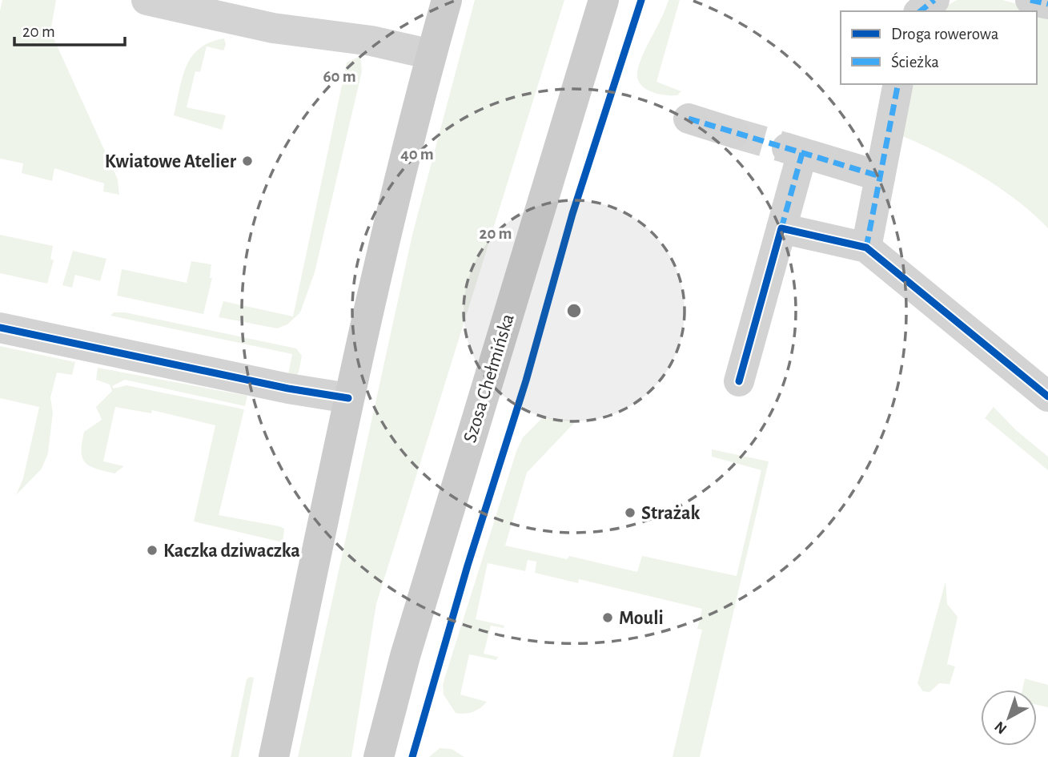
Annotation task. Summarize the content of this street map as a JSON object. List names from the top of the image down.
{
  "streets": {
    "main road": ["Szosa Chełmińska"]
  },
  "places": [
    "Kwiatowe Atelier",
    "Strażak",
    "Kaczka dziwaczka",
    "Mouli"
  ],
  "legend": ["Droga rowerowa", "Ścieżka"],
  "scale_bar": "20 m",
  "north": "bottom left",
  "rings": ["60 m", "40 m", "20 m"]
}
